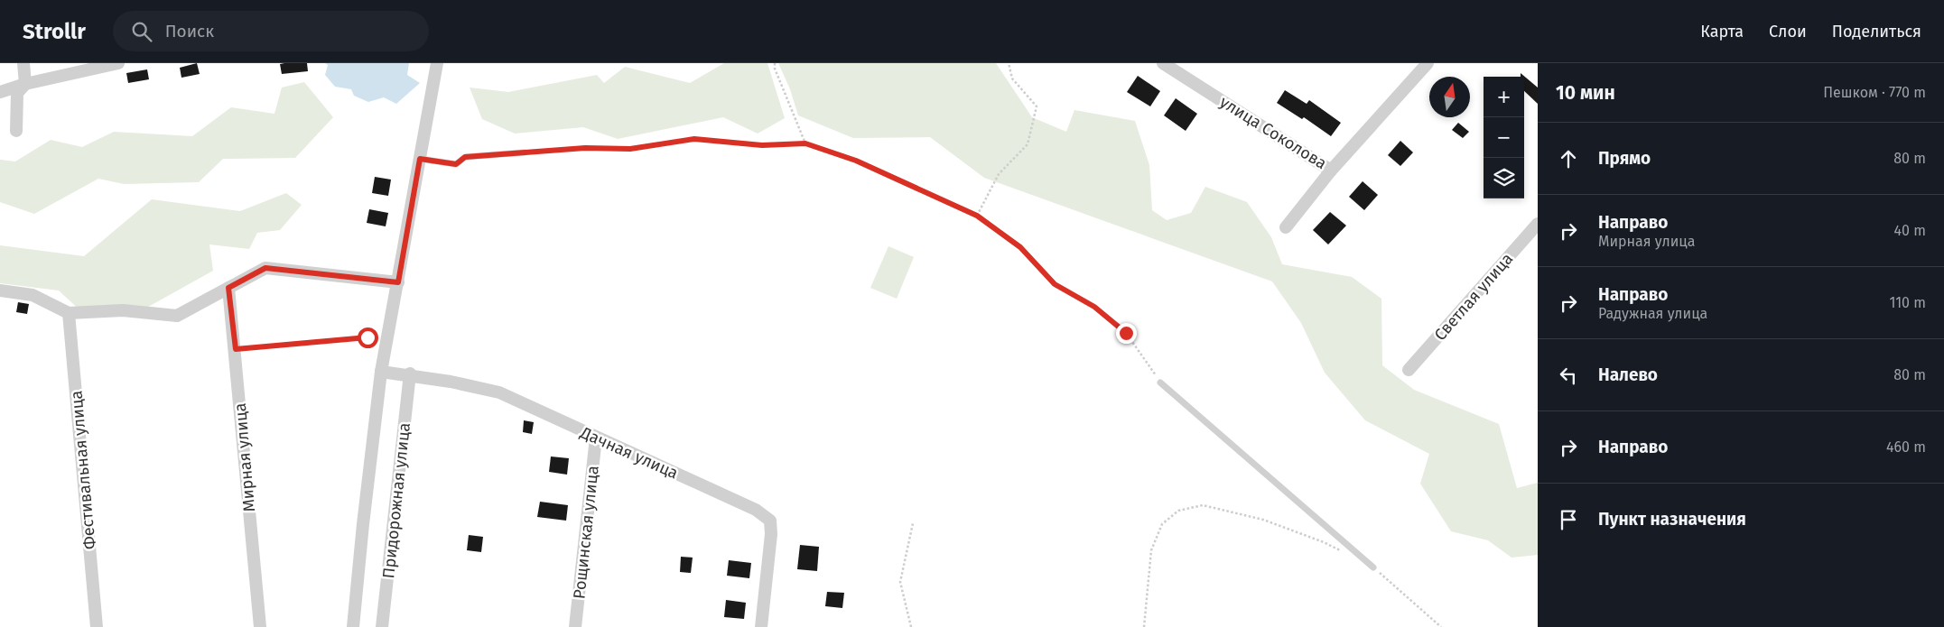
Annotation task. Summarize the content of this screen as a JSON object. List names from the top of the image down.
{
  "streets": {
    "street": [
      "улица Соколова",
      "Светлая улица",
      "Дачная улица",
      "Мирная улица",
      "Фестивальная улица",
      "Придорожная улица",
      "Рощинская улица"
    ]
  },
  "crossings": [
    ["Дачная улица", "Придорожная улица"],
    ["Дачная улица", "Рощинская улица"]
  ],
  "north": "top",
  "page": {
    "header": "Strollr",
    "search": "Поиск",
    "nav": ["Карта", "Слои", "Поделиться"],
    "heading": ["10 мин", "Пешком · 770 m"],
    "map_buttons": ["+", "−"],
    "list": [
      ["Прямо", "80 m"],
      ["Направо", "Мирная улица", "40 m"],
      ["Направо", "Радужная улица", "110 m"],
      ["Налево", "80 m"],
      ["Направо", "460 m"],
      "Пункт назначения"
    ]
  }
}
